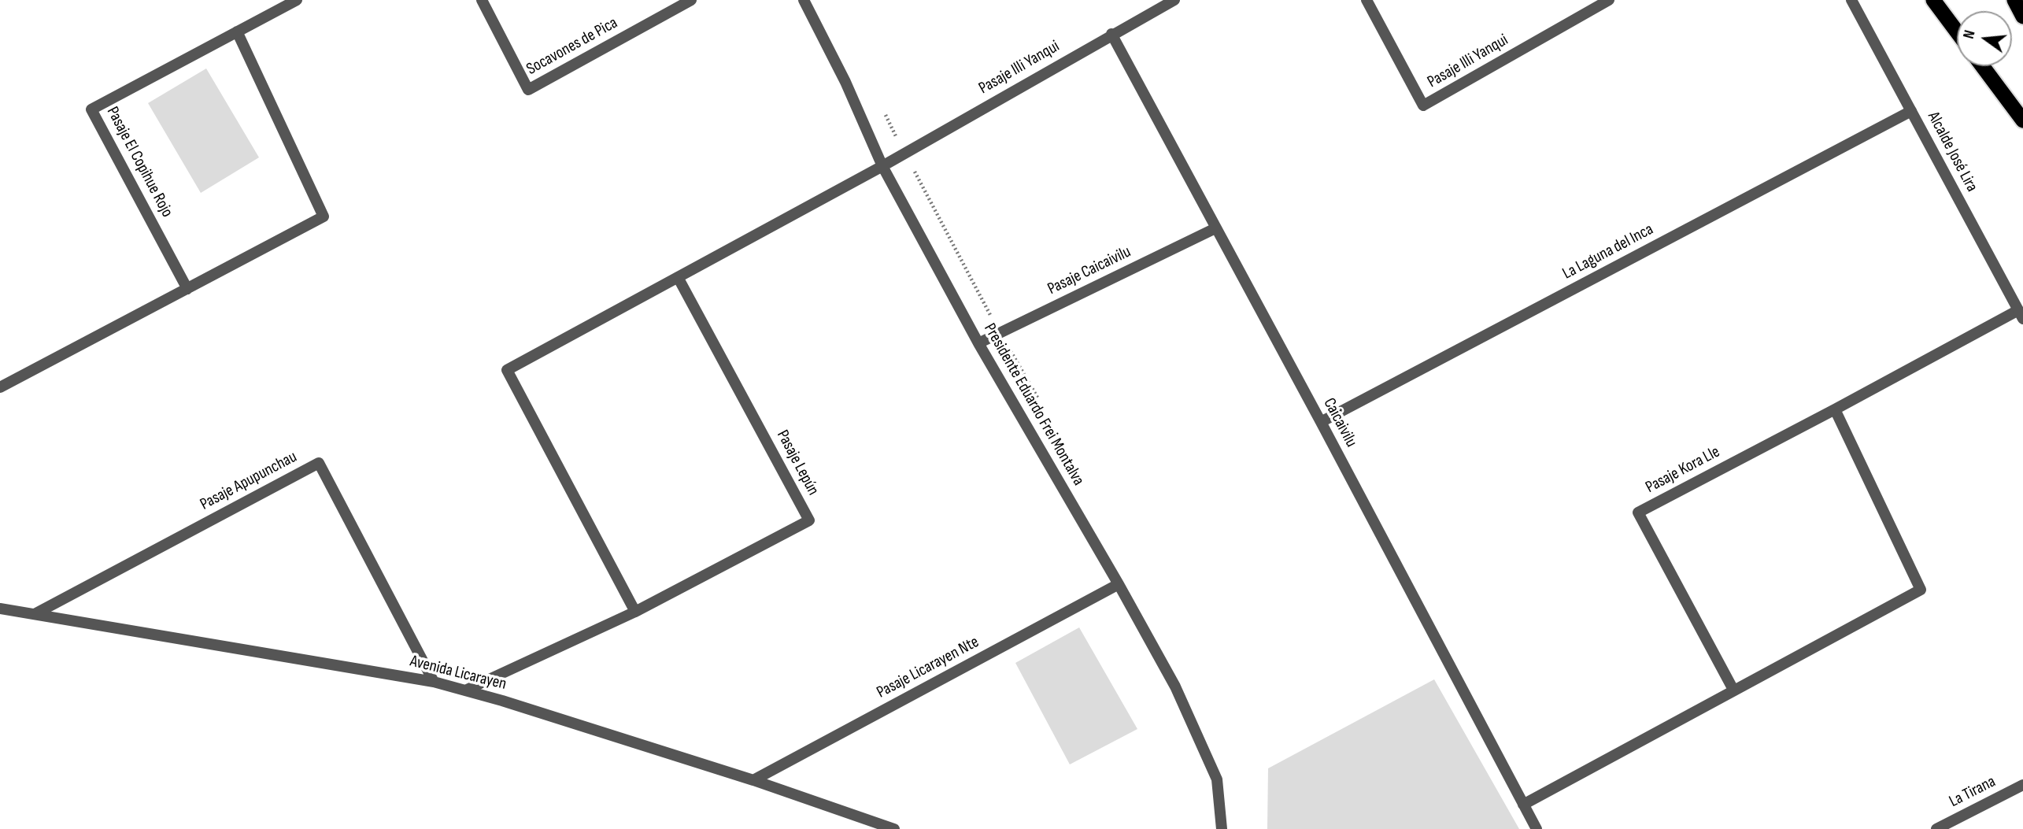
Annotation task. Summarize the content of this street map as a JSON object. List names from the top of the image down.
{
  "streets": {
    "street": [
      "Socavones de Pica",
      "Pasaje Illi Yanqui",
      "Alcalde José Lira",
      "Pasaje El Copihue Rojo",
      "La Laguna del Inca",
      "Pasaje Caicaivilu",
      "Presidente Eduardo Frei Montalva",
      "Caicaivilu",
      "Pasaje Lepún",
      "Pasaje Kora Lle",
      "Pasaje Apupunchau",
      "Pasaje Licarayen Nte",
      "Avenida Licarayen",
      "La Tirana"
    ]
  },
  "crossings": [
    ["Pasaje Illi Yanqui", "Presidente Eduardo Frei Montalva"],
    ["Pasaje Illi Yanqui", "Caicaivilu"],
    ["Alcalde José Lira", "La Laguna del Inca"],
    ["Alcalde José Lira", "Pasaje Kora Lle"],
    ["La Laguna del Inca", "Caicaivilu"],
    ["Pasaje Caicaivilu", "Presidente Eduardo Frei Montalva"],
    ["Pasaje Caicaivilu", "Caicaivilu"],
    ["Presidente Eduardo Frei Montalva", "Pasaje Licarayen Nte"],
    ["Pasaje Lepún", "Avenida Licarayen"],
    ["Pasaje Apupunchau", "Avenida Licarayen"],
    ["Pasaje Licarayen Nte", "Avenida Licarayen"]
  ],
  "north": "left"
}
